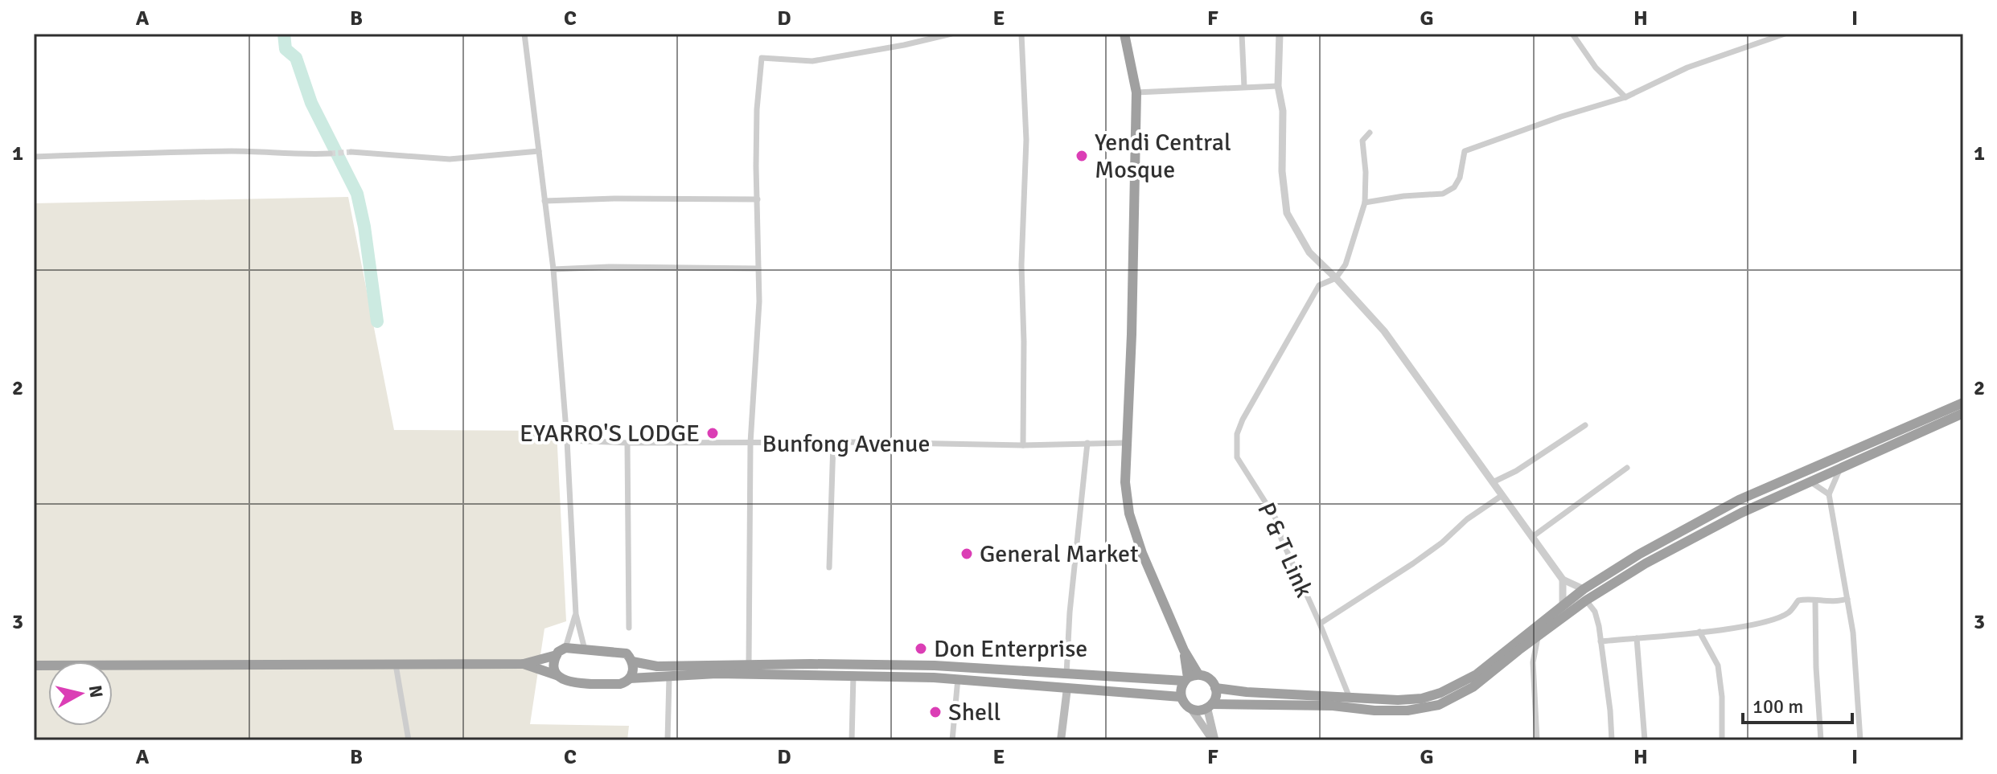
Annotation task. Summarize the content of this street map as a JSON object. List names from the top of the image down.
{
  "streets": {
    "street": ["Bunfong Avenue", "P & T Link"]
  },
  "places": [
    "Yendi Central Mosque",
    "EYARRO'S LODGE",
    "General Market",
    "Don Enterprise",
    "Shell"
  ],
  "scale_bar": "100 m",
  "north": "right",
  "grid": {
    "columns": [
      "A",
      "B",
      "C",
      "D",
      "E",
      "F",
      "G",
      "H",
      "I"
    ],
    "rows": ["1", "2", "3"]
  }
}
